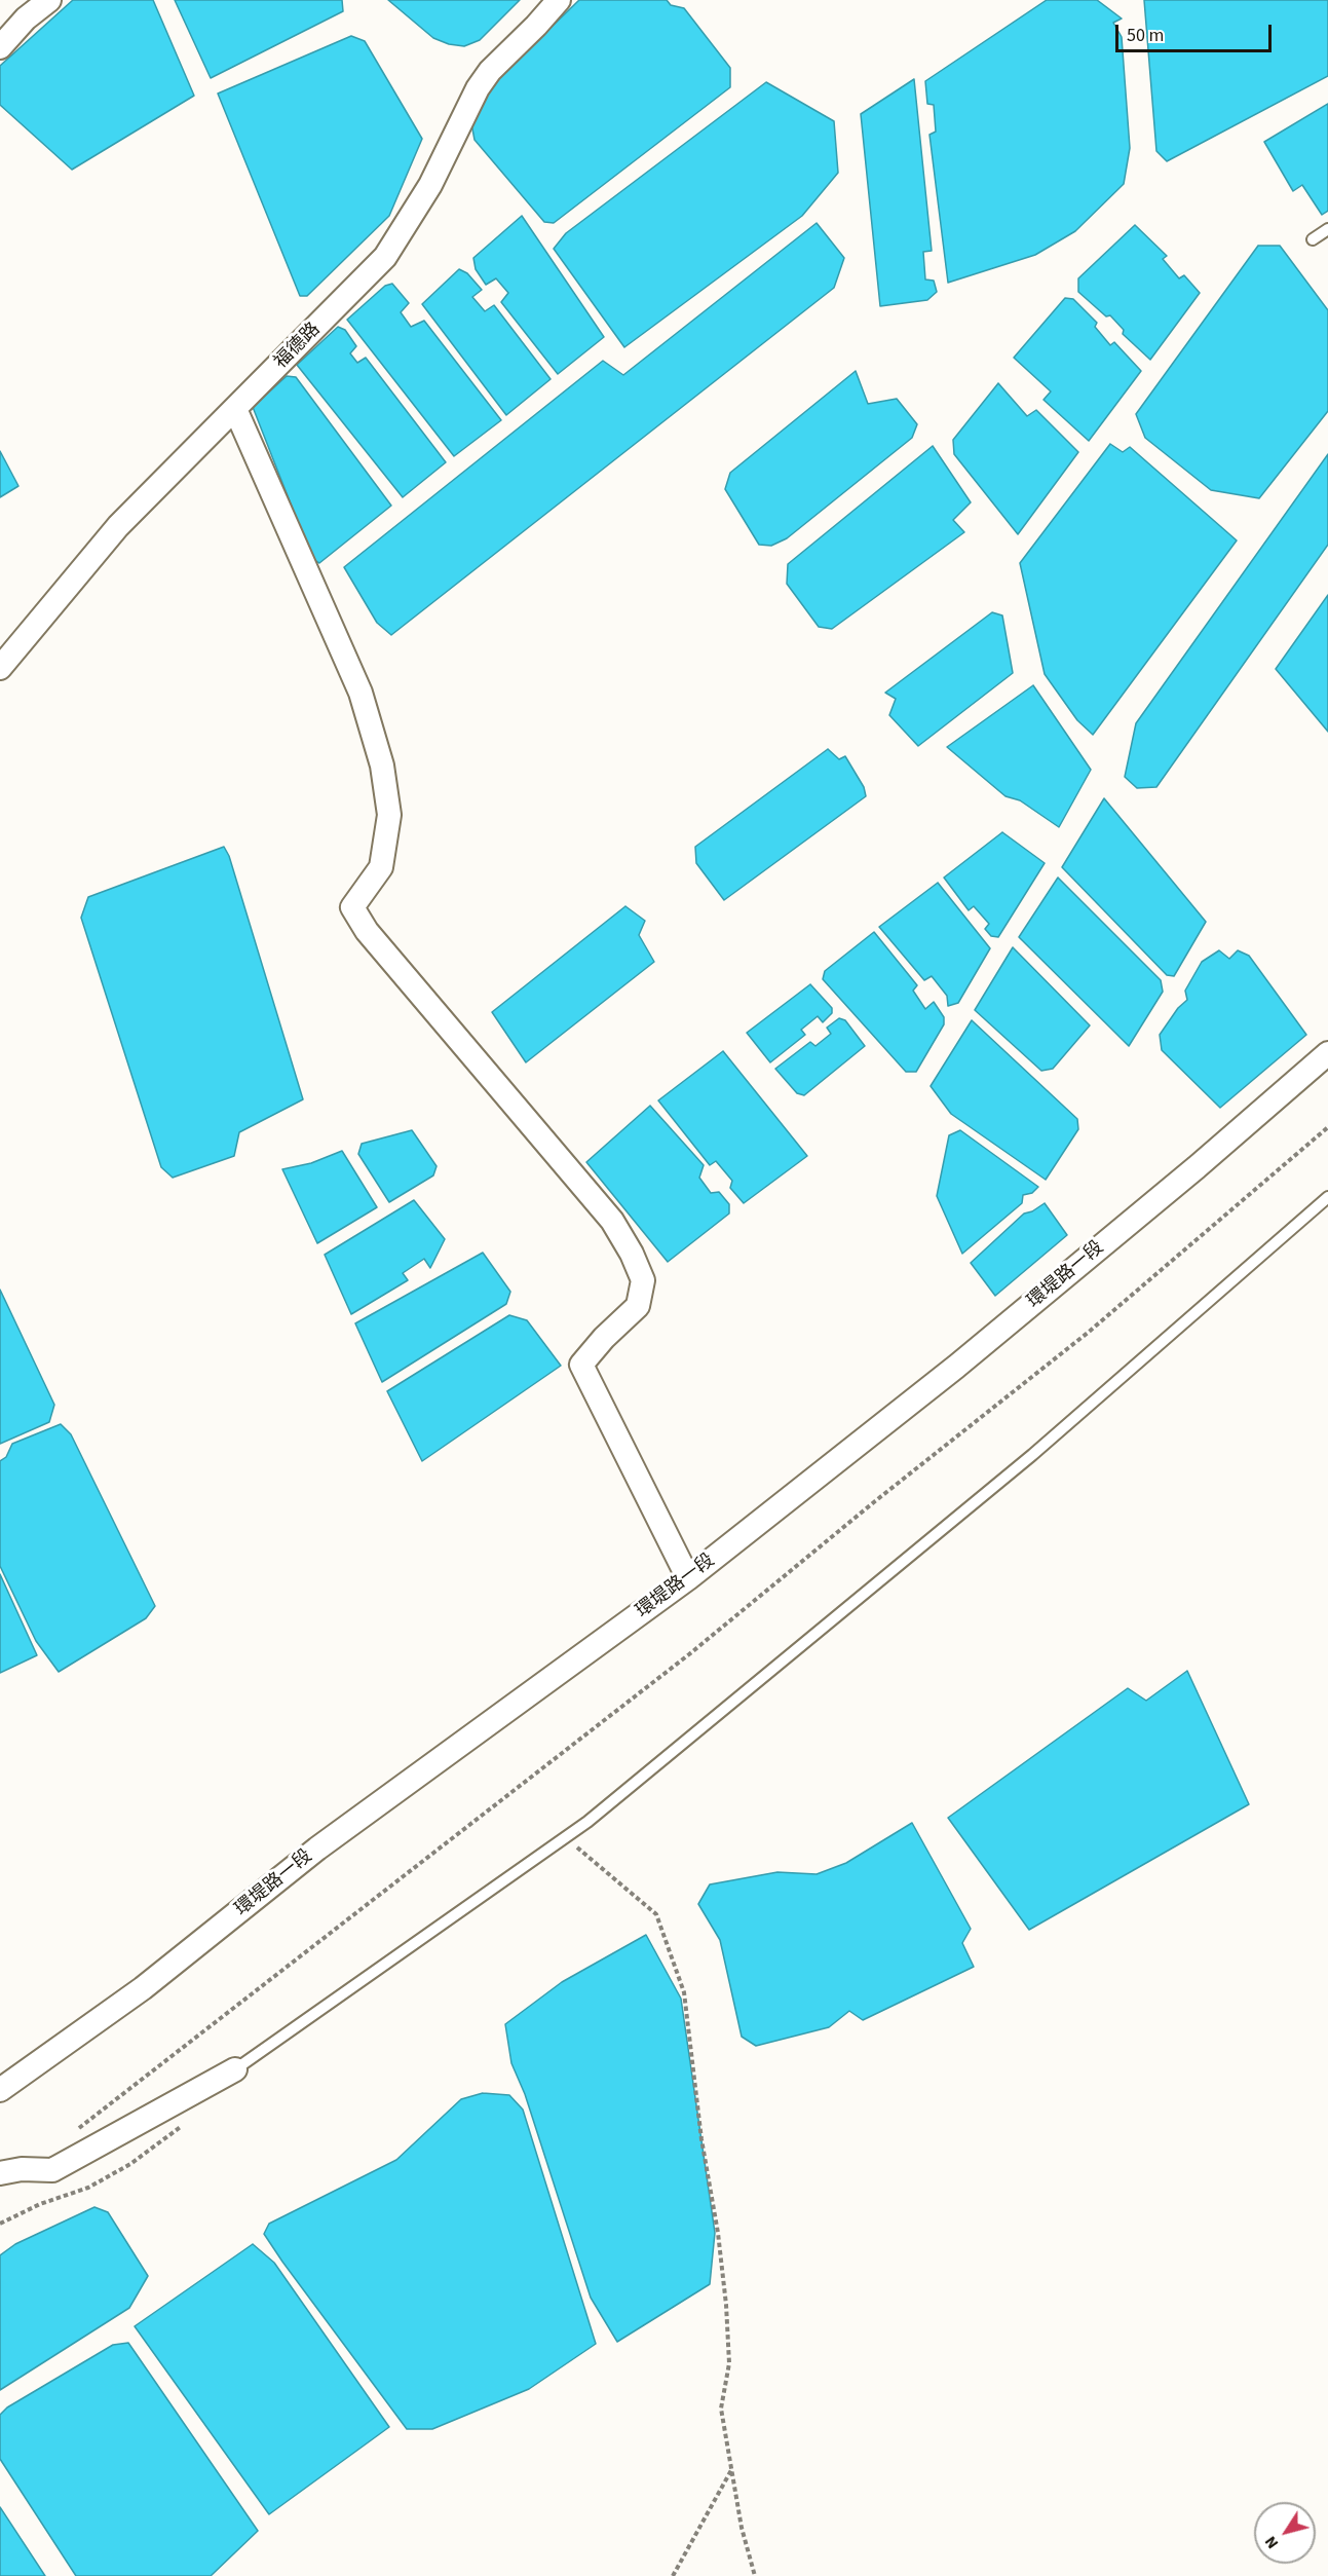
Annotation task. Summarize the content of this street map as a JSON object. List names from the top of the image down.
{
  "streets": {
    "street": ["福德路", "環堤路一段"]
  },
  "scale_bar": "50 m",
  "north": "bottom left"
}
